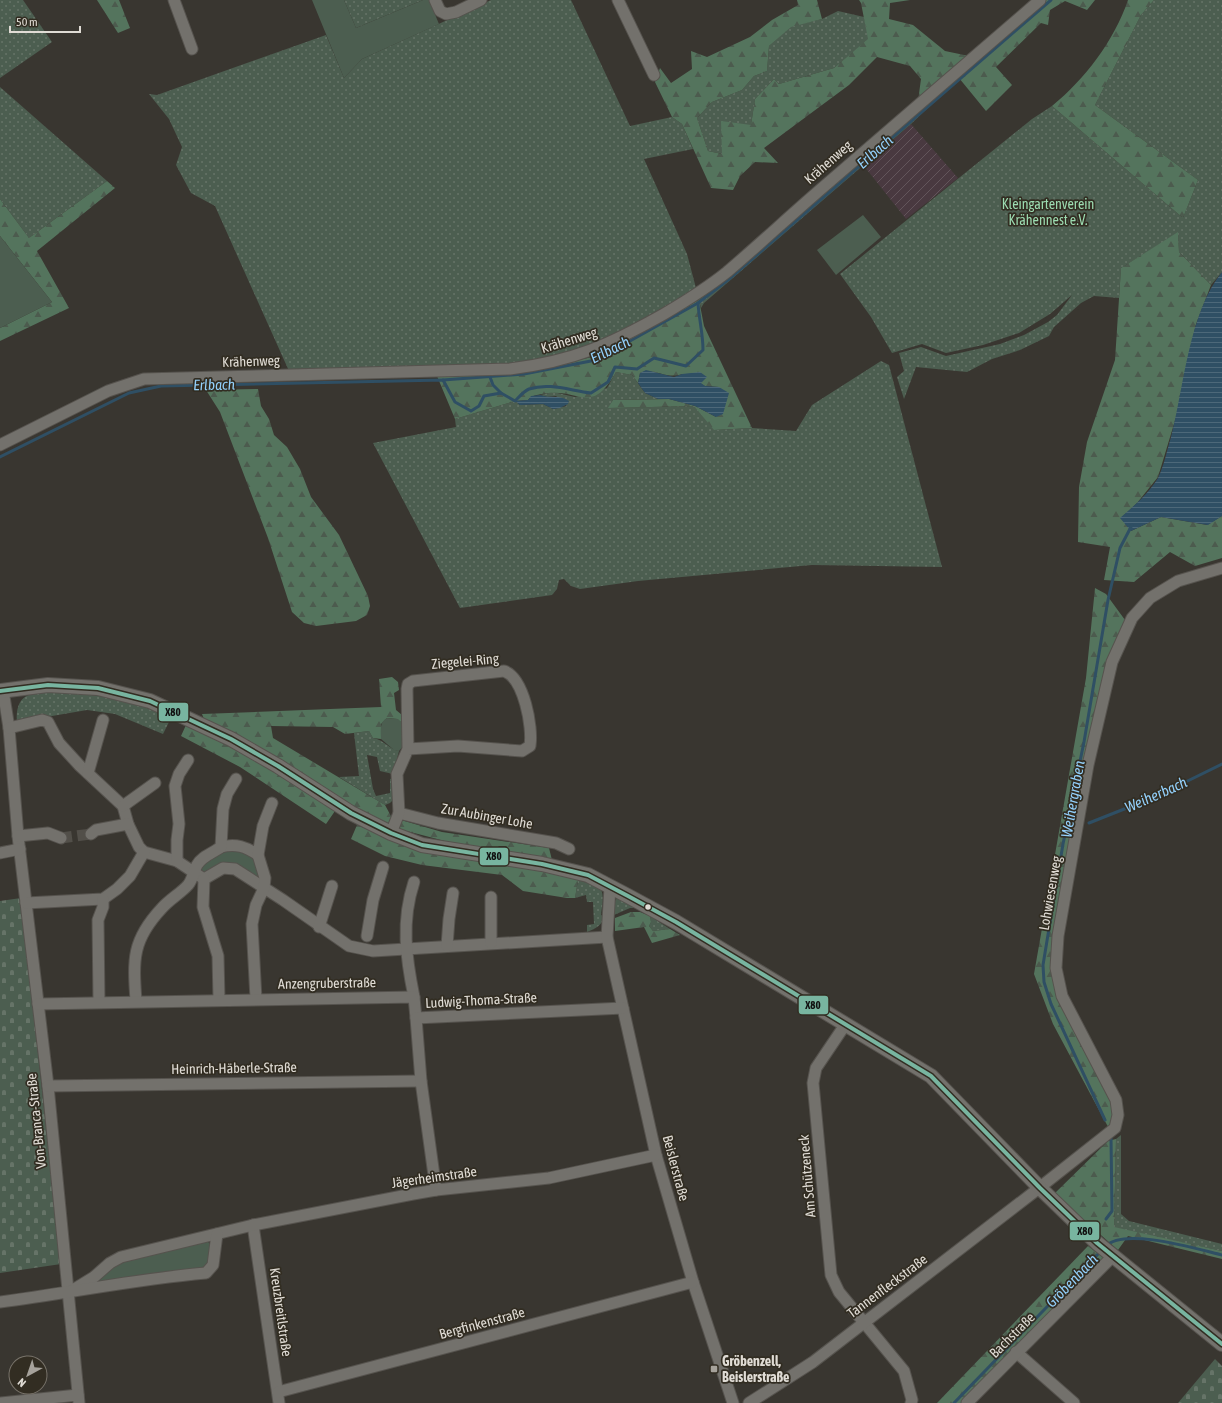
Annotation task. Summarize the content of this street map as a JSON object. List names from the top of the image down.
{
  "streets": {
    "street": [
      "Krähenweg",
      "Ziegelei-Ring",
      "Zur Aubinger Lohe",
      "Lohwiesenweg",
      "Anzengruberstraße",
      "Ludwig-Thoma-Straße",
      "Heinrich-Häberle-Straße",
      "Von-Branca-Straße",
      "Beislerstraße",
      "Am Schützeneck",
      "Jägerheimstraße",
      "Tannenfleckstraße",
      "Kreuzbreitlstraße",
      "Bergfinkenstraße",
      "Bachstraße"
    ]
  },
  "crossings": [
    ["Ziegelei-Ring", "Zur Aubinger Lohe"],
    ["Lohwiesenweg", "Tannenfleckstraße"],
    ["Anzengruberstraße", "Von-Branca-Straße"],
    ["Ludwig-Thoma-Straße", "Heinrich-Häberle-Straße"],
    ["Ludwig-Thoma-Straße", "Beislerstraße"],
    ["Ludwig-Thoma-Straße", "Jägerheimstraße"],
    ["Heinrich-Häberle-Straße", "Von-Branca-Straße"],
    ["Von-Branca-Straße", "Jägerheimstraße"],
    ["Beislerstraße", "Jägerheimstraße"],
    ["Beislerstraße", "Bergfinkenstraße"],
    ["Am Schützeneck", "Tannenfleckstraße"],
    ["Jägerheimstraße", "Kreuzbreitlstraße"],
    ["Kreuzbreitlstraße", "Bergfinkenstraße"]
  ],
  "water": [
    "Erlbach",
    "Weiherbach",
    "Weihergraben",
    "Gröbenbach"
  ],
  "parks": ["Kleingartenverein Krähennest e.V."],
  "places": {
    "transit": ["Gröbenzell, Beislerstraße"]
  },
  "lines": ["transit line X80"],
  "scale_bar": "50 m",
  "north": "bottom left"
}
